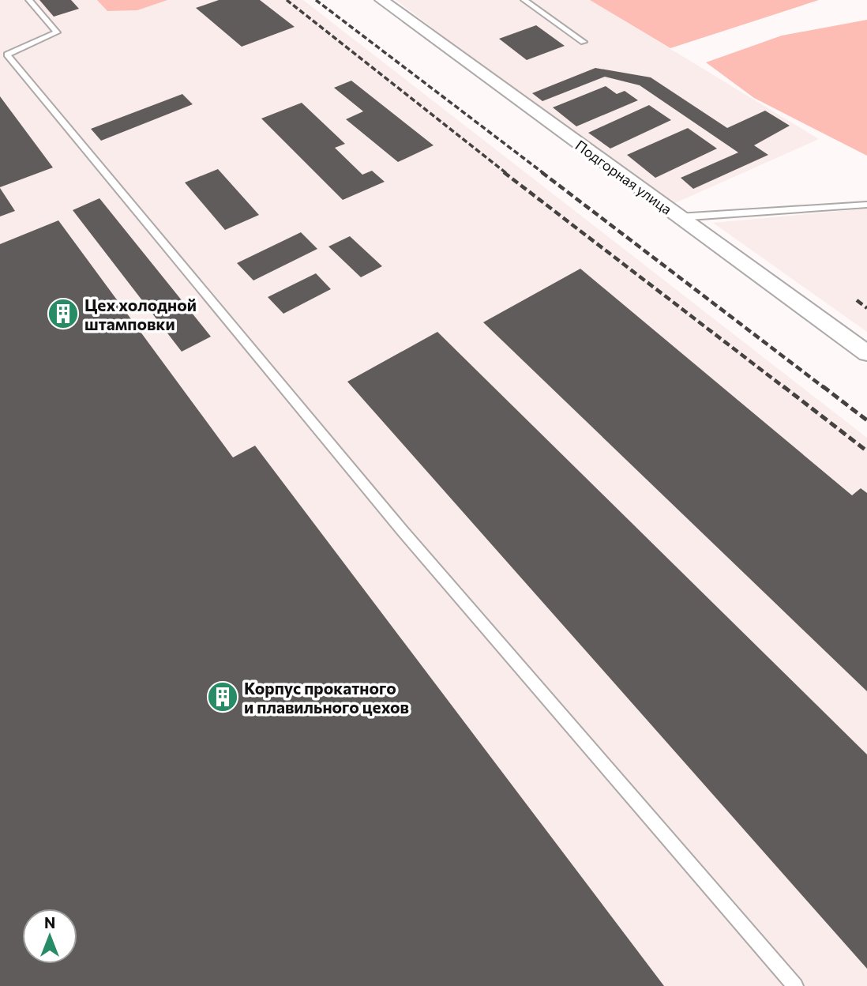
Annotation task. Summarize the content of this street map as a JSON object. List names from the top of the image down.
{
  "streets": {
    "street": ["Подгорная улица"]
  },
  "places": {
    "building": ["Цех холодной штамповки", "Корпус прокатного и плавильного цехов"]
  },
  "north": "top"
}
